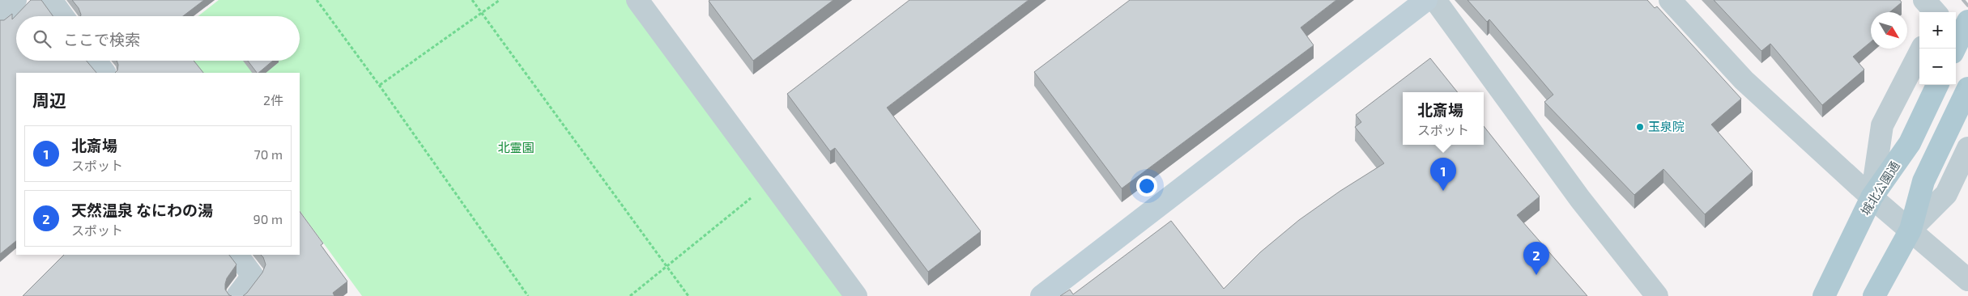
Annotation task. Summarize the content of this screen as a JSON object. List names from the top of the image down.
{
  "streets": {
    "main road": ["城北公園通"]
  },
  "parks": ["北霊園"],
  "places": ["玉泉院"],
  "north": "bottom right",
  "page": {
    "map_buttons": ["+", "−"],
    "search": "ここで検索",
    "heading": ["周辺", "2件"],
    "popup": ["北斎場", "スポット"],
    "list": [
      {
        "mark": "1",
        "name": "北斎場",
        "note": "スポット",
        "value": "70 m"
      },
      {
        "mark": "2",
        "name": "天然温泉 なにわの湯",
        "note": "スポット",
        "value": "90 m"
      }
    ],
    "pins": ["1", "2"]
  }
}
